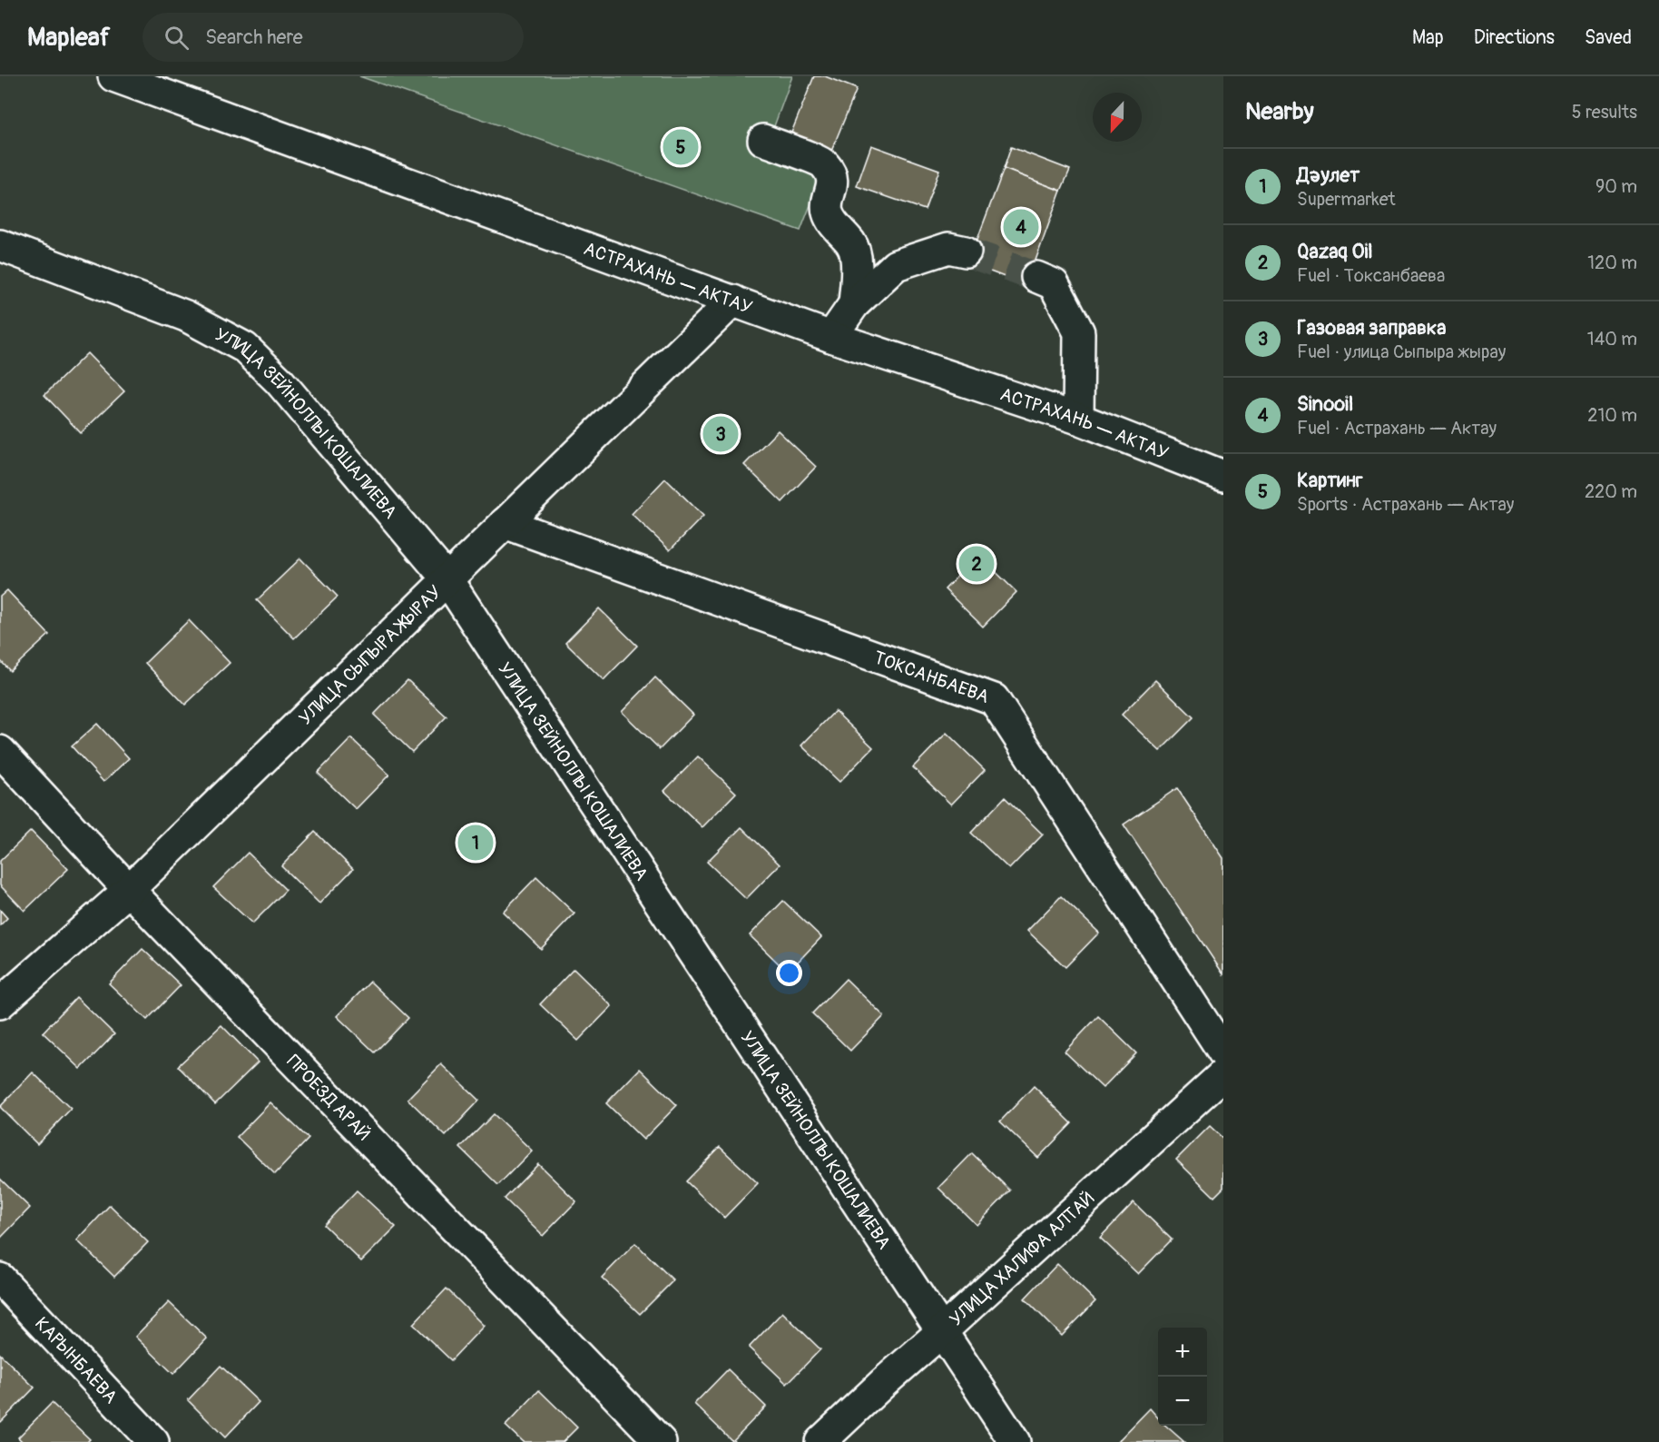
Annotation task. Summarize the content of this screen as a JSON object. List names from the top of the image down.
{
  "streets": {
    "main road": [
      "АСТРАХАНЬ — АКТАУ",
      "УЛИЦА ЗЕЙНОЛЛЫ КОШАЛИЕВА",
      "УЛИЦА СЫПЫРА ЖЫРАУ",
      "ТОКСАНБАЕВА",
      "ПРОЕЗД АРАЙ",
      "УЛИЦА ХАЛИФА АЛТАЙ",
      "КАРЫНБАЕВА"
    ]
  },
  "crossings": [
    ["АСТРАХАНЬ — АКТАУ", "УЛИЦА СЫПЫРА ЖЫРАУ"],
    ["УЛИЦА ЗЕЙНОЛЛЫ КОШАЛИЕВА", "УЛИЦА СЫПЫРА ЖЫРАУ"],
    ["УЛИЦА ЗЕЙНОЛЛЫ КОШАЛИЕВА", "УЛИЦА ХАЛИФА АЛТАЙ"],
    ["УЛИЦА СЫПЫРА ЖЫРАУ", "ТОКСАНБАЕВА"],
    ["УЛИЦА СЫПЫРА ЖЫРАУ", "ПРОЕЗД АРАЙ"]
  ],
  "north": "bottom",
  "page": {
    "header": "Mapleaf",
    "search": "Search here",
    "nav": ["Map", "Directions", "Saved"],
    "heading": ["Nearby", "5 results"],
    "pins": [
      "5",
      "4",
      "3",
      "2",
      "1"
    ],
    "list": [
      {
        "mark": "1",
        "name": "Дәулет",
        "note": "Supermarket",
        "value": "90 m"
      },
      {
        "mark": "2",
        "name": "Qazaq Oil",
        "note": "Fuel · Токсанбаева",
        "value": "120 m"
      },
      {
        "mark": "3",
        "name": "Газовая заправка",
        "note": "Fuel · улица Сыпыра жырау",
        "value": "140 m"
      },
      {
        "mark": "4",
        "name": "Sinooil",
        "note": "Fuel · Астрахань — Актау",
        "value": "210 m"
      },
      {
        "mark": "5",
        "name": "Картинг",
        "note": "Sports · Астрахань — Актау",
        "value": "220 m"
      }
    ],
    "map_buttons": ["+", "−"]
  }
}
